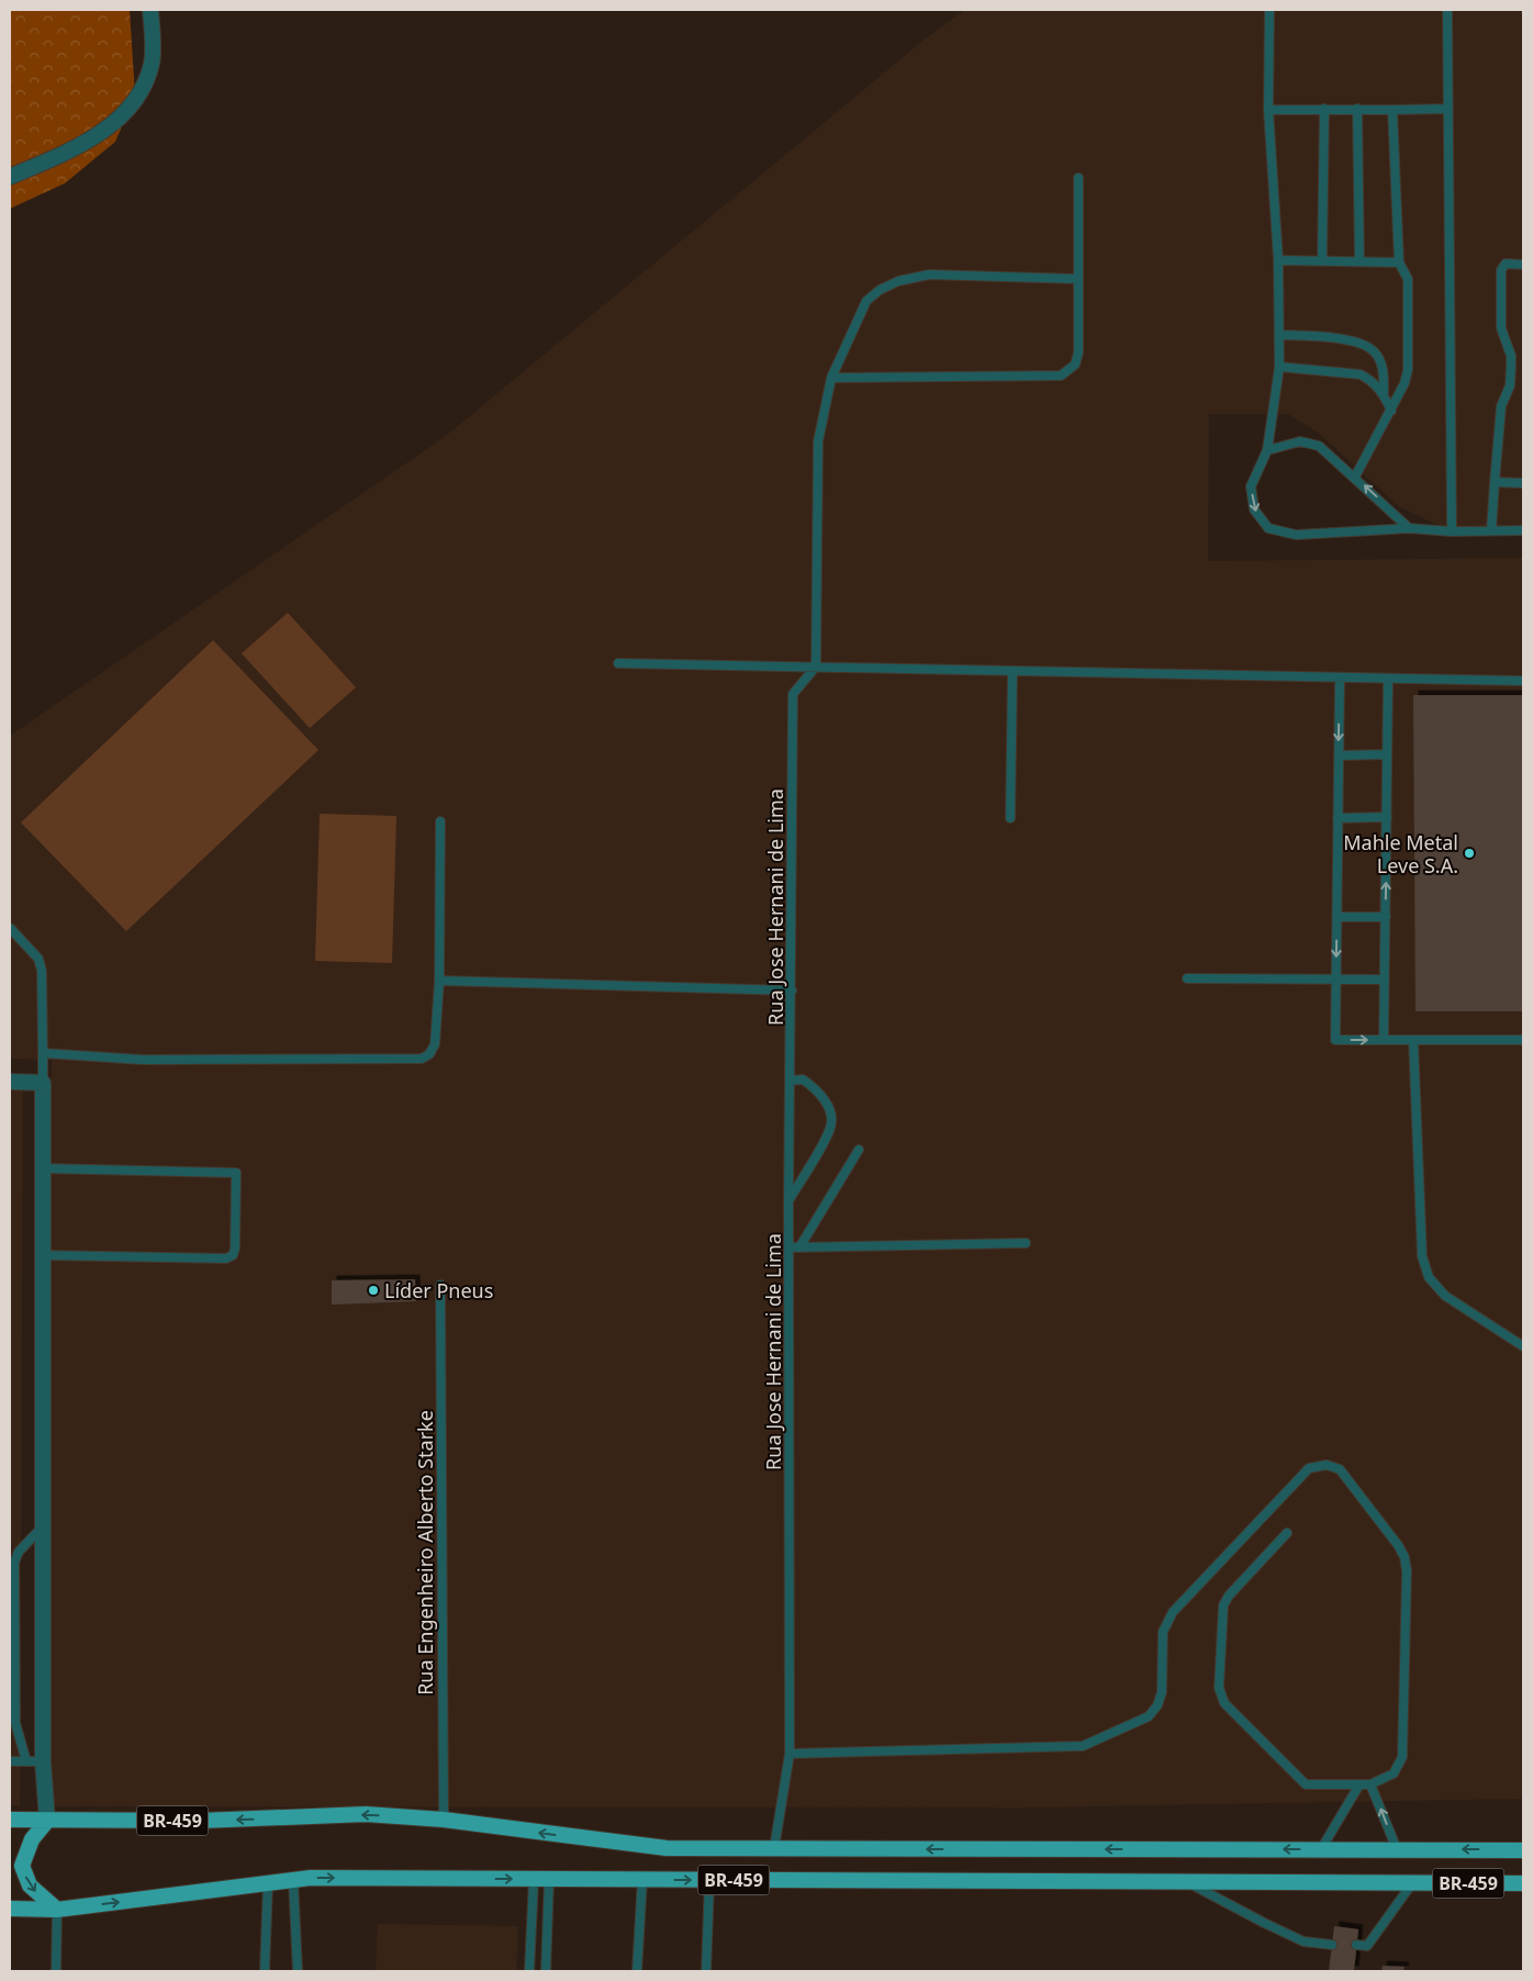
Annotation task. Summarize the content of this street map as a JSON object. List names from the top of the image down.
{
  "streets": {
    "highway": ["BR-459"],
    "lane": ["Rua Jose Hernani de Lima", "Rua Engenheiro Alberto Starke"]
  },
  "crossings": [
    ["Rua Jose Hernani de Lima", "BR-459"],
    ["Rua Engenheiro Alberto Starke", "BR-459"]
  ],
  "places": ["Mahle Metal Leve S.A.", "Líder Pneus"]
}
